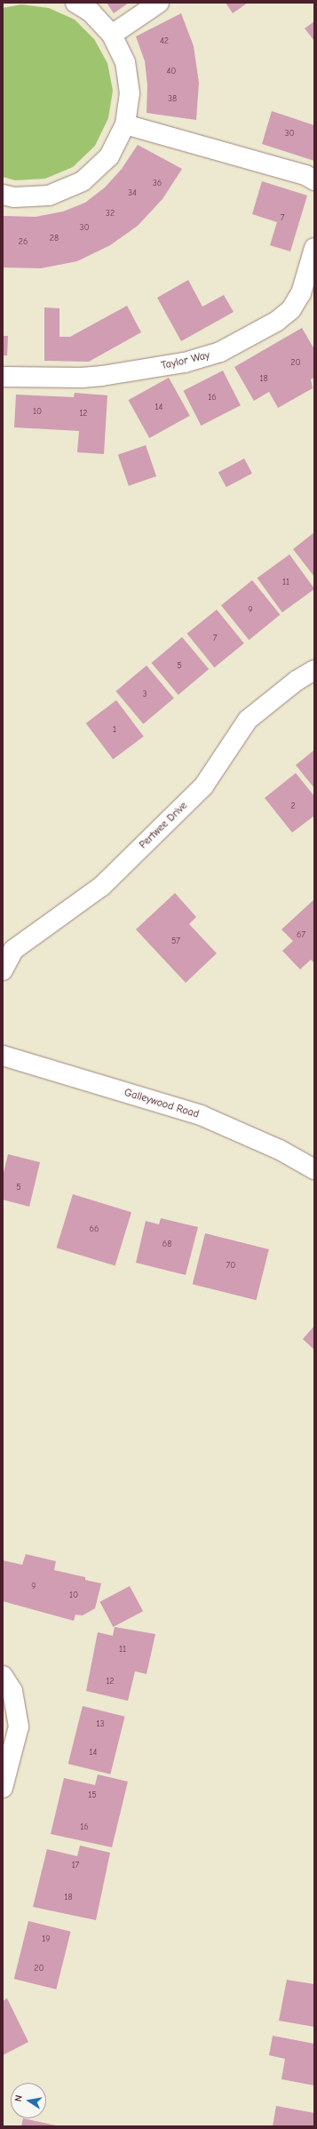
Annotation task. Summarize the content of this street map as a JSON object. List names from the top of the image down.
{
  "streets": {
    "street": ["Taylor Way", "Pertwee Drive", "Galleywood Road"]
  },
  "house_numbers": [
    "42",
    "40",
    "38",
    "30",
    "36",
    "34",
    "32",
    "7",
    "30",
    "28",
    "26",
    "20",
    "18",
    "16",
    "14",
    "10",
    "12",
    "11",
    "9",
    "7",
    "5",
    "3",
    "1",
    "2",
    "67",
    "57",
    "5",
    "66",
    "68",
    "70",
    "9",
    "10",
    "11",
    "12",
    "13",
    "14",
    "15",
    "16",
    "17",
    "18",
    "19",
    "20"
  ],
  "north": "left"
}
